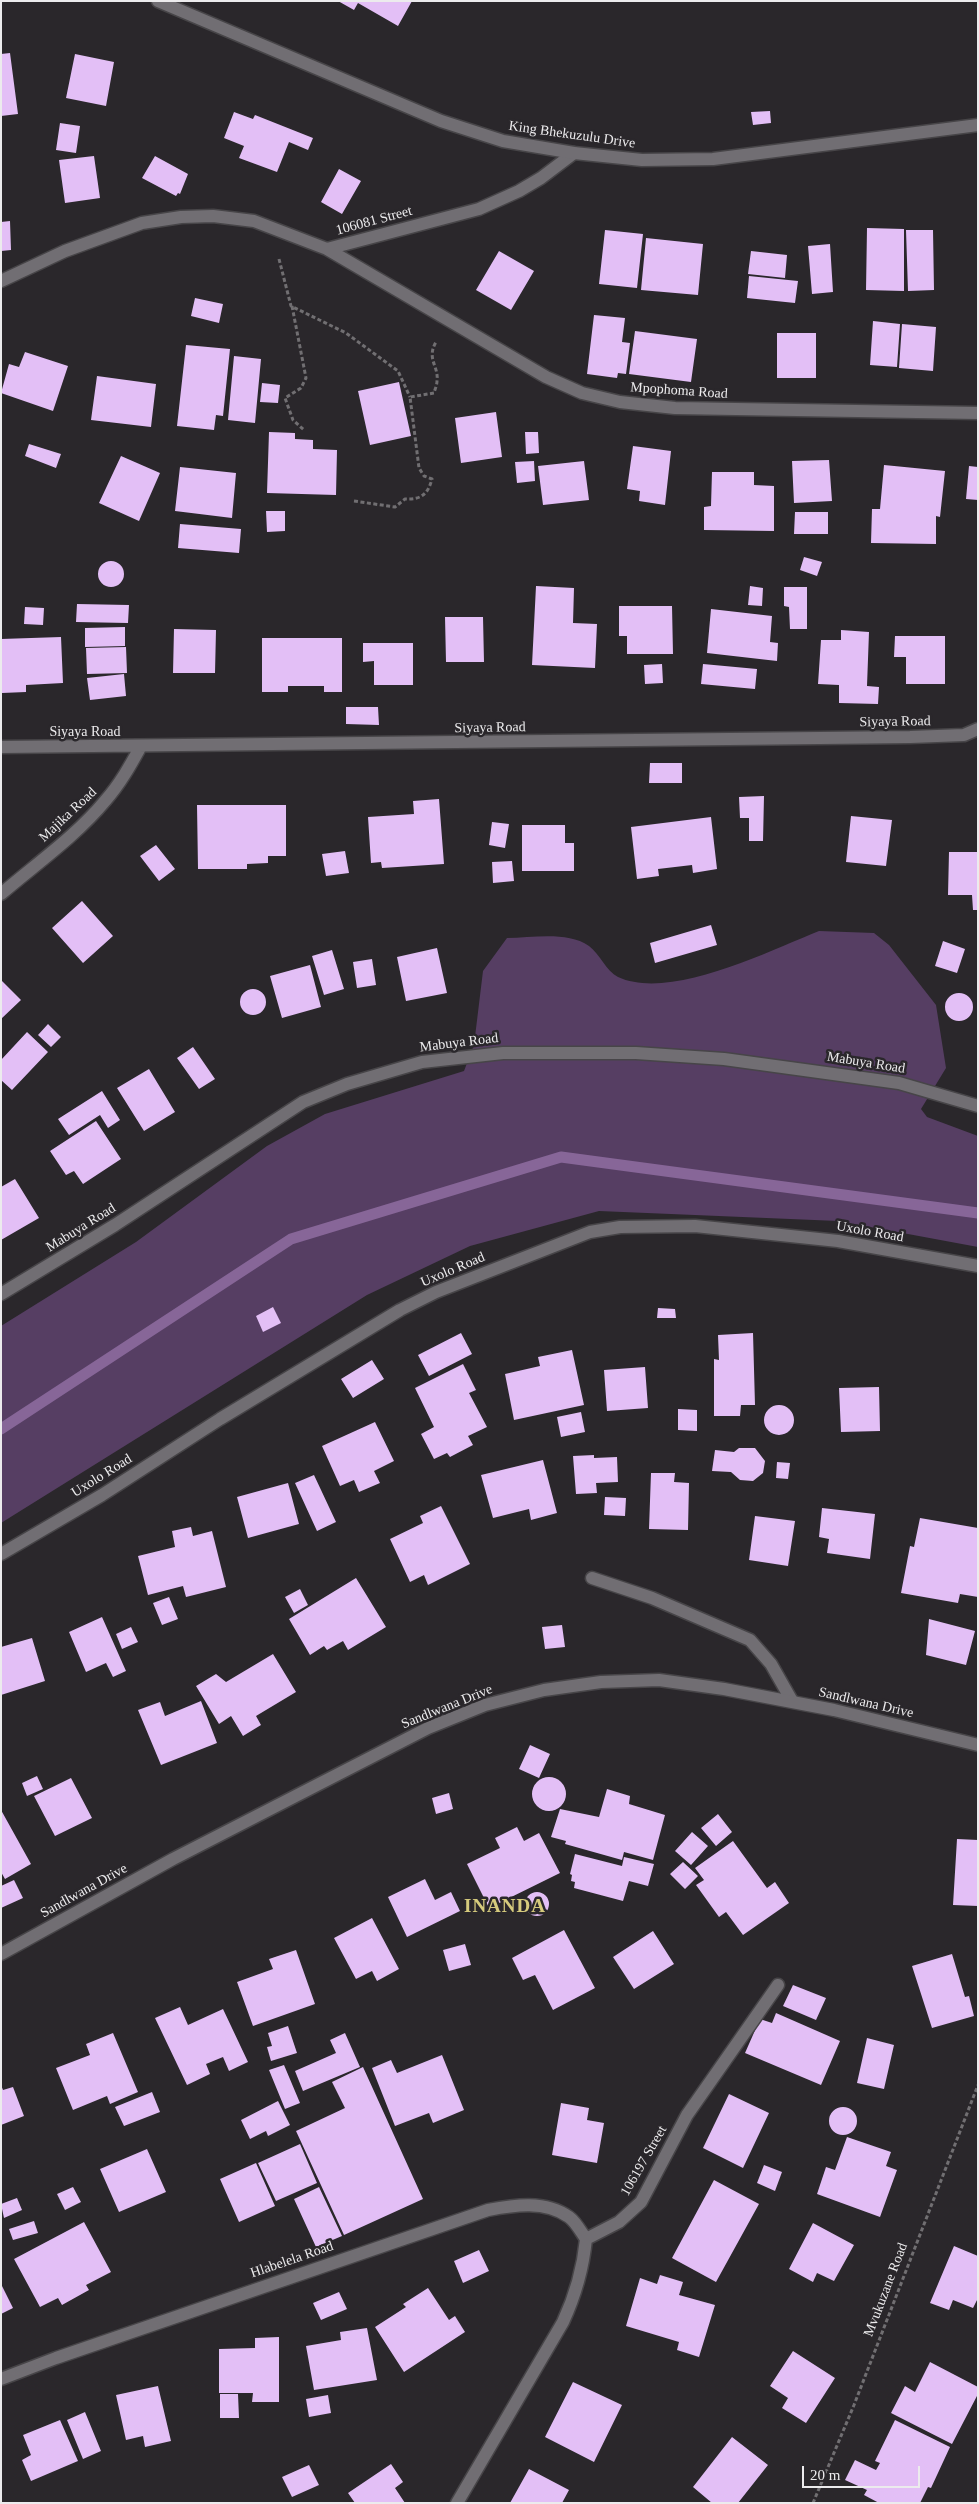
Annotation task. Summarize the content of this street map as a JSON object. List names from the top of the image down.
{
  "streets": {
    "street": [
      "King Bhekuzulu Drive",
      "106081 Street",
      "Mpophoma Road",
      "Siyaya Road",
      "Majika Road",
      "Mabuya Road",
      "Uxolo Road",
      "Sandlwana Drive",
      "106197 Street",
      "Hlabelela Road"
    ],
    "path": ["Mvukuzane Road"]
  },
  "crossings": [
    ["King Bhekuzulu Drive", "106081 Street"],
    ["106081 Street", "Mpophoma Road"],
    ["Siyaya Road", "Majika Road"],
    ["106197 Street", "Hlabelela Road"]
  ],
  "districts": ["INANDA"],
  "scale_bar": "20 m"
}
